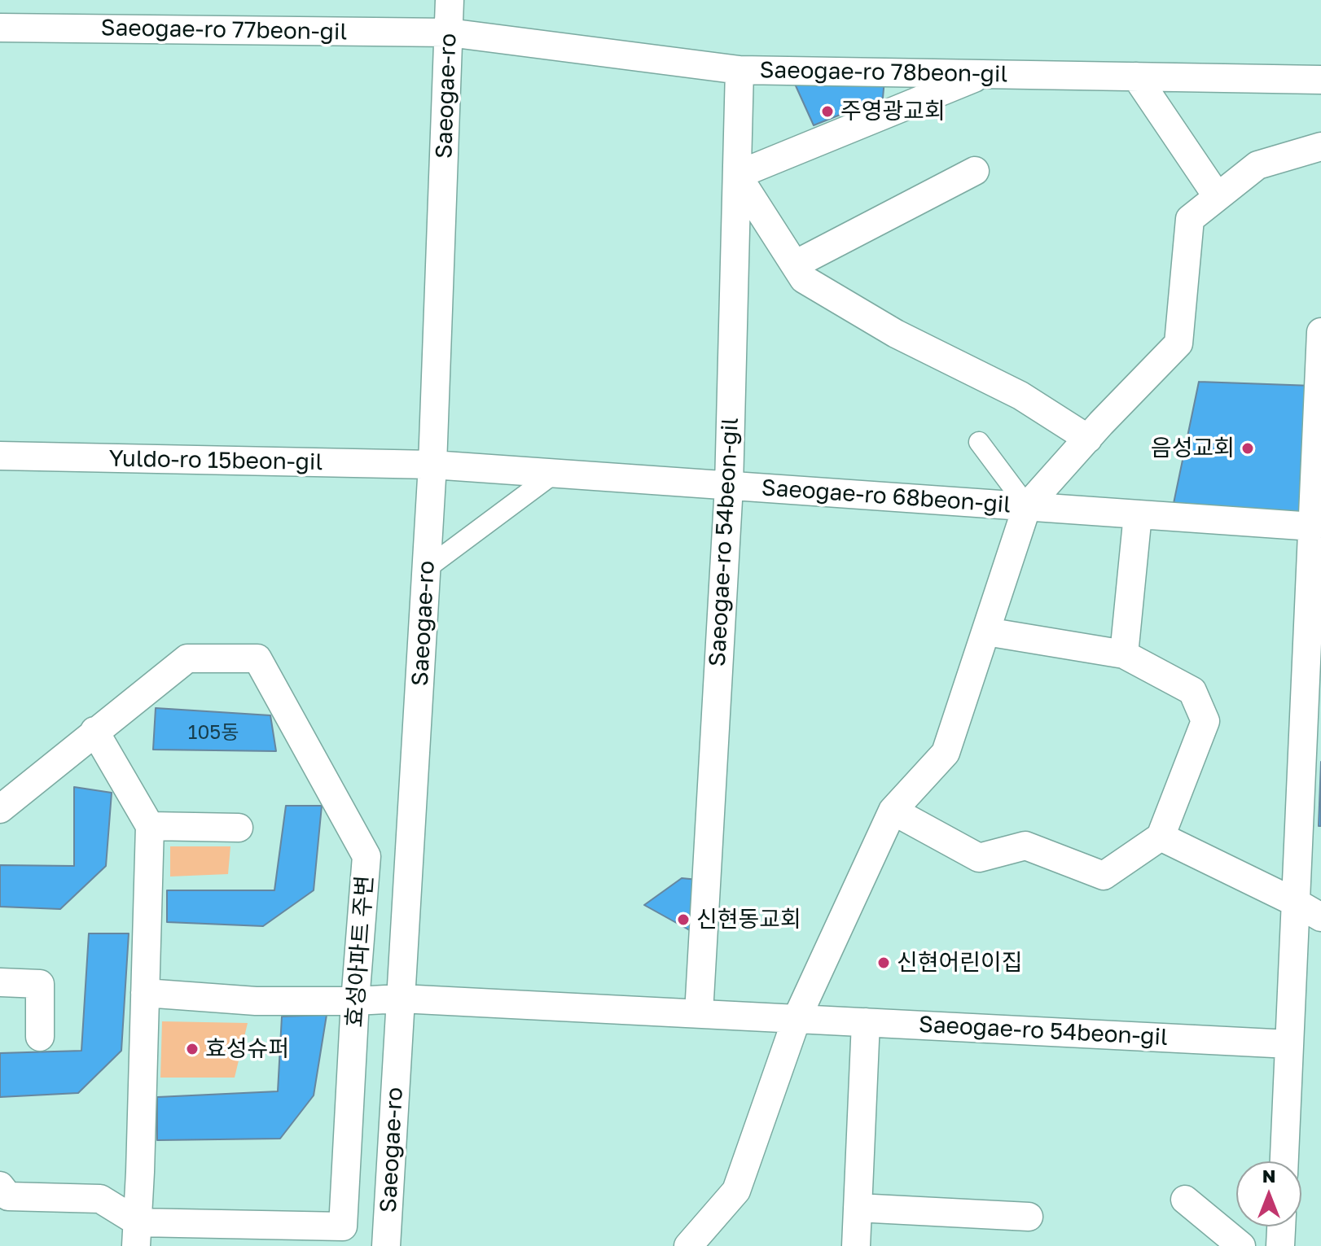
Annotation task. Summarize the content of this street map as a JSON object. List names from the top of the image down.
{
  "streets": {
    "street": [
      "Saeogae-ro 77beon-gil",
      "Saeogae-ro 78beon-gil",
      "Saeogae-ro",
      "Yuldo-ro 15beon-gil",
      "Saeogae-ro 68beon-gil",
      "Saeogae-ro 54beon-gil",
      "효성아파트 주변"
    ]
  },
  "crossings": [
    ["Saeogae-ro 77beon-gil", "Saeogae-ro 78beon-gil"],
    ["Saeogae-ro 77beon-gil", "Saeogae-ro"],
    ["Saeogae-ro 78beon-gil", "Saeogae-ro"],
    ["Saeogae-ro 78beon-gil", "Saeogae-ro 54beon-gil"],
    ["Saeogae-ro", "Yuldo-ro 15beon-gil"],
    ["Saeogae-ro", "Saeogae-ro 68beon-gil"],
    ["Saeogae-ro", "Saeogae-ro 54beon-gil"],
    ["Yuldo-ro 15beon-gil", "Saeogae-ro 68beon-gil"],
    ["Saeogae-ro 68beon-gil", "Saeogae-ro 54beon-gil"],
    ["Saeogae-ro 54beon-gil", "효성아파트 주변"]
  ],
  "places": [
    "주영광교회",
    "음성교회",
    "신현동교회",
    "신현어린이집",
    "효성슈퍼"
  ],
  "house_numbers": ["105동"],
  "north": "top"
}
